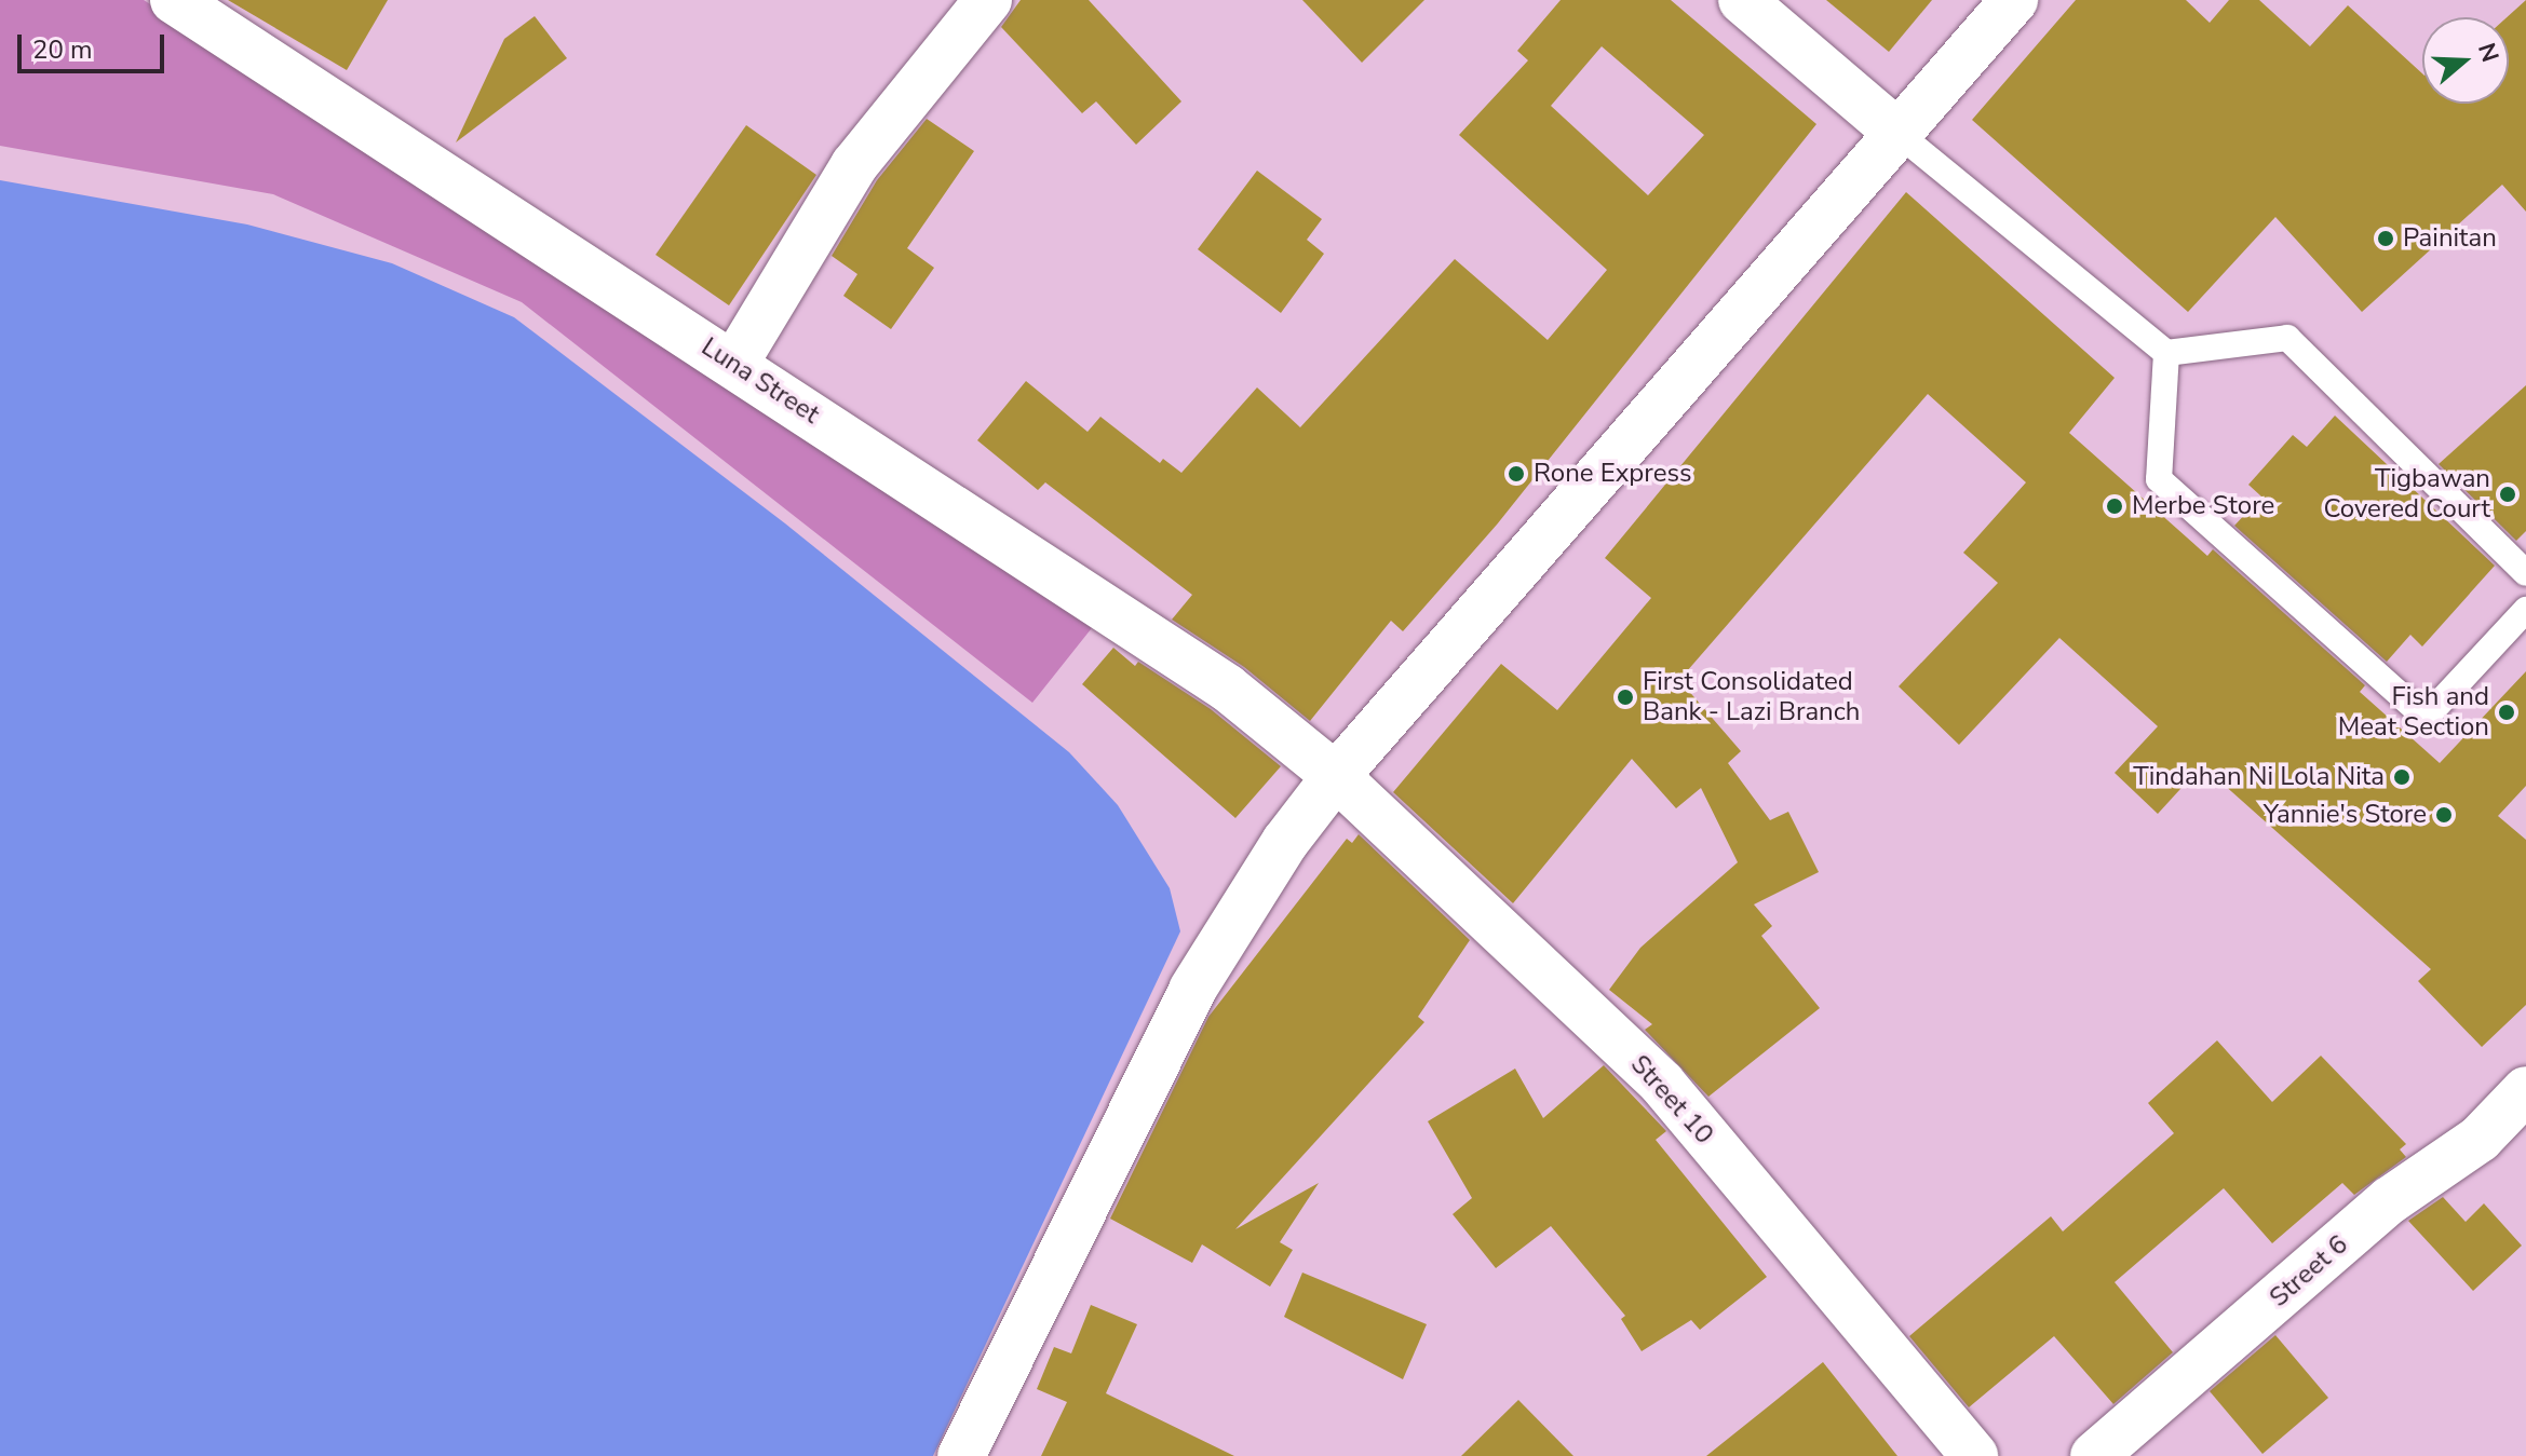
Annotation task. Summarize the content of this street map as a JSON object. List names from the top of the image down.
{
  "streets": {
    "street": ["Luna Street", "Street 10", "Street 6"]
  },
  "crossings": [
    ["Luna Street", "Street 10"]
  ],
  "places": [
    "Painitan",
    "Rone Express",
    "Tigbawan Covered Court",
    "Merbe Store",
    "First Consolidated Bank - Lazi Branch",
    "Fish and Meat Section",
    "Tindahan Ni Lola Nita",
    "Yannie's Store"
  ],
  "scale_bar": "20 m",
  "north": "right"
}
